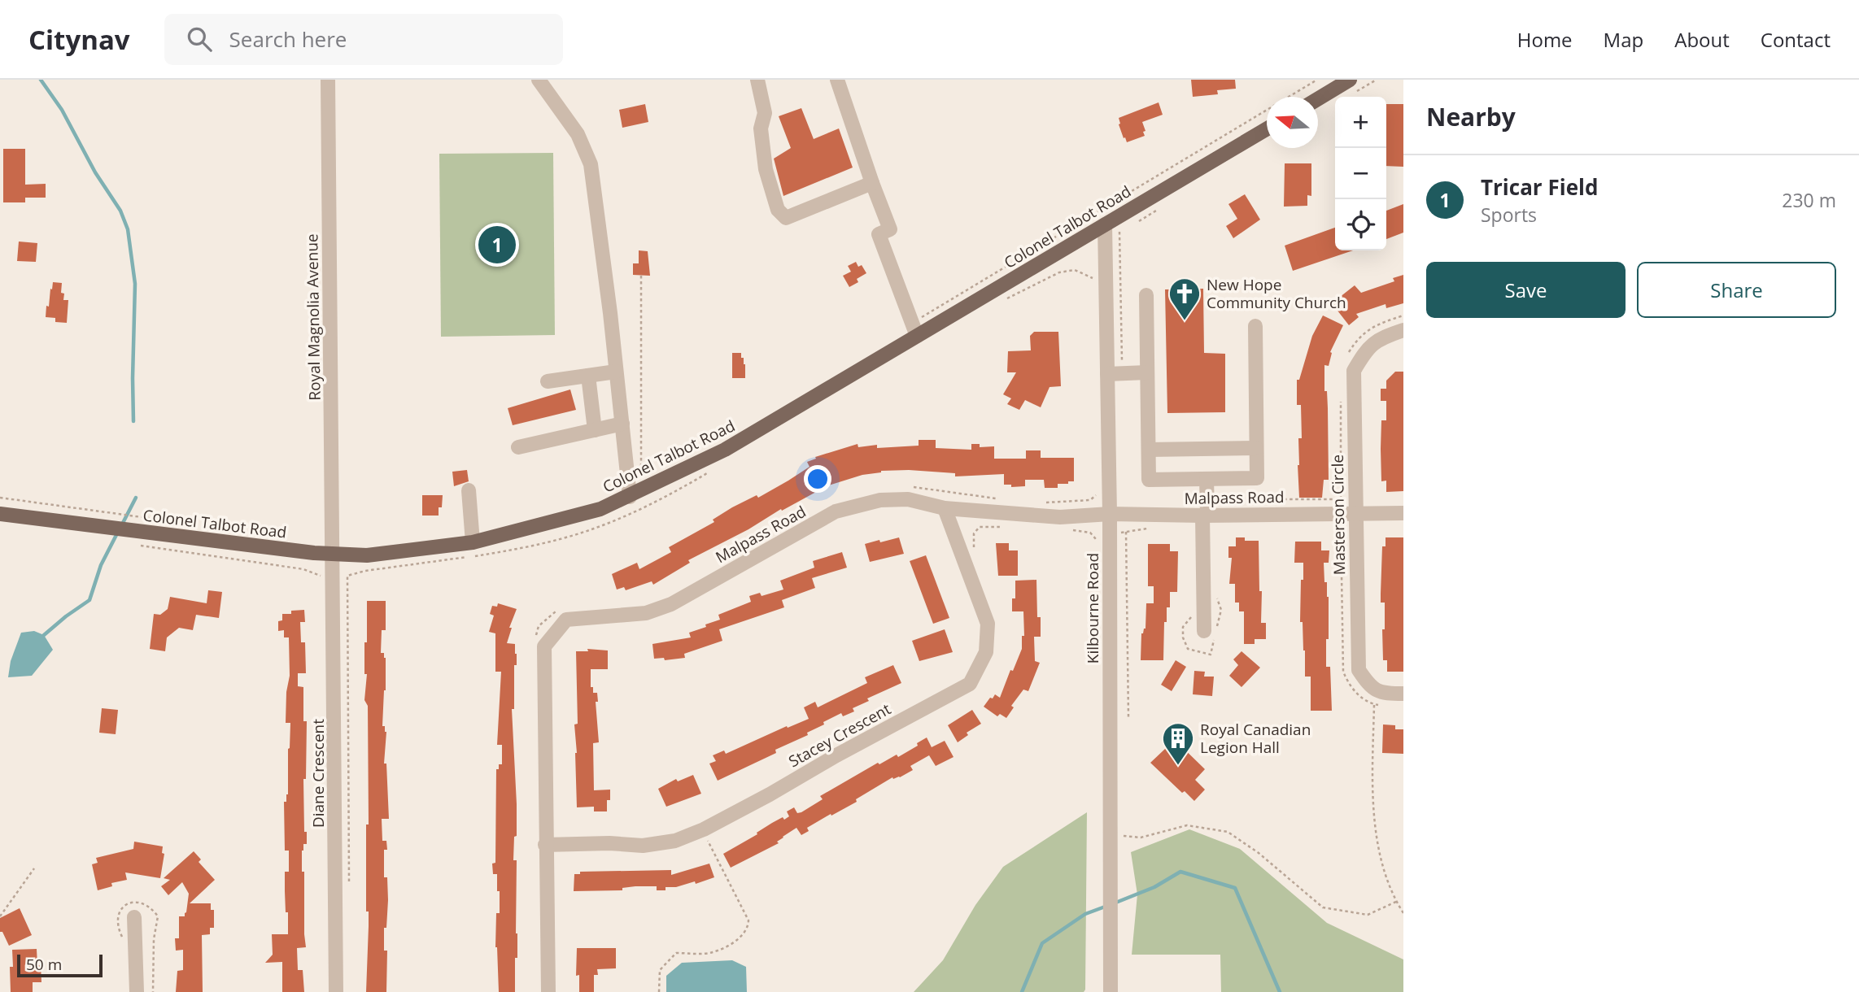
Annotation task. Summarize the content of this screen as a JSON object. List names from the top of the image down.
{
  "streets": {
    "main road": ["Colonel Talbot Road"],
    "street": [
      "Royal Magnolia Avenue",
      "Malpass Road",
      "Masterson Circle",
      "Kilbourne Road",
      "Stacey Crescent",
      "Diane Crescent"
    ]
  },
  "crossings": [
    ["Colonel Talbot Road", "Royal Magnolia Avenue"],
    ["Colonel Talbot Road", "Kilbourne Road"],
    ["Colonel Talbot Road", "Diane Crescent"],
    ["Royal Magnolia Avenue", "Diane Crescent"],
    ["Malpass Road", "Masterson Circle"],
    ["Malpass Road", "Kilbourne Road"],
    ["Malpass Road", "Stacey Crescent"]
  ],
  "places": {
    "church": ["New Hope Community Church"],
    "building": ["Royal Canadian Legion Hall"]
  },
  "scale_bar": "50 m",
  "north": "left",
  "page": {
    "header": "Citynav",
    "search": "Search here",
    "nav": [
      "Home",
      "Map",
      "About",
      "Contact"
    ],
    "heading": "Nearby",
    "map_buttons": ["+", "−"],
    "list": [
      {
        "mark": "1",
        "name": "Tricar Field",
        "note": "Sports",
        "value": "230 m"
      }
    ],
    "pins": "1",
    "buttons": ["Save", "Share"],
    "scale": "50 m"
  }
}
